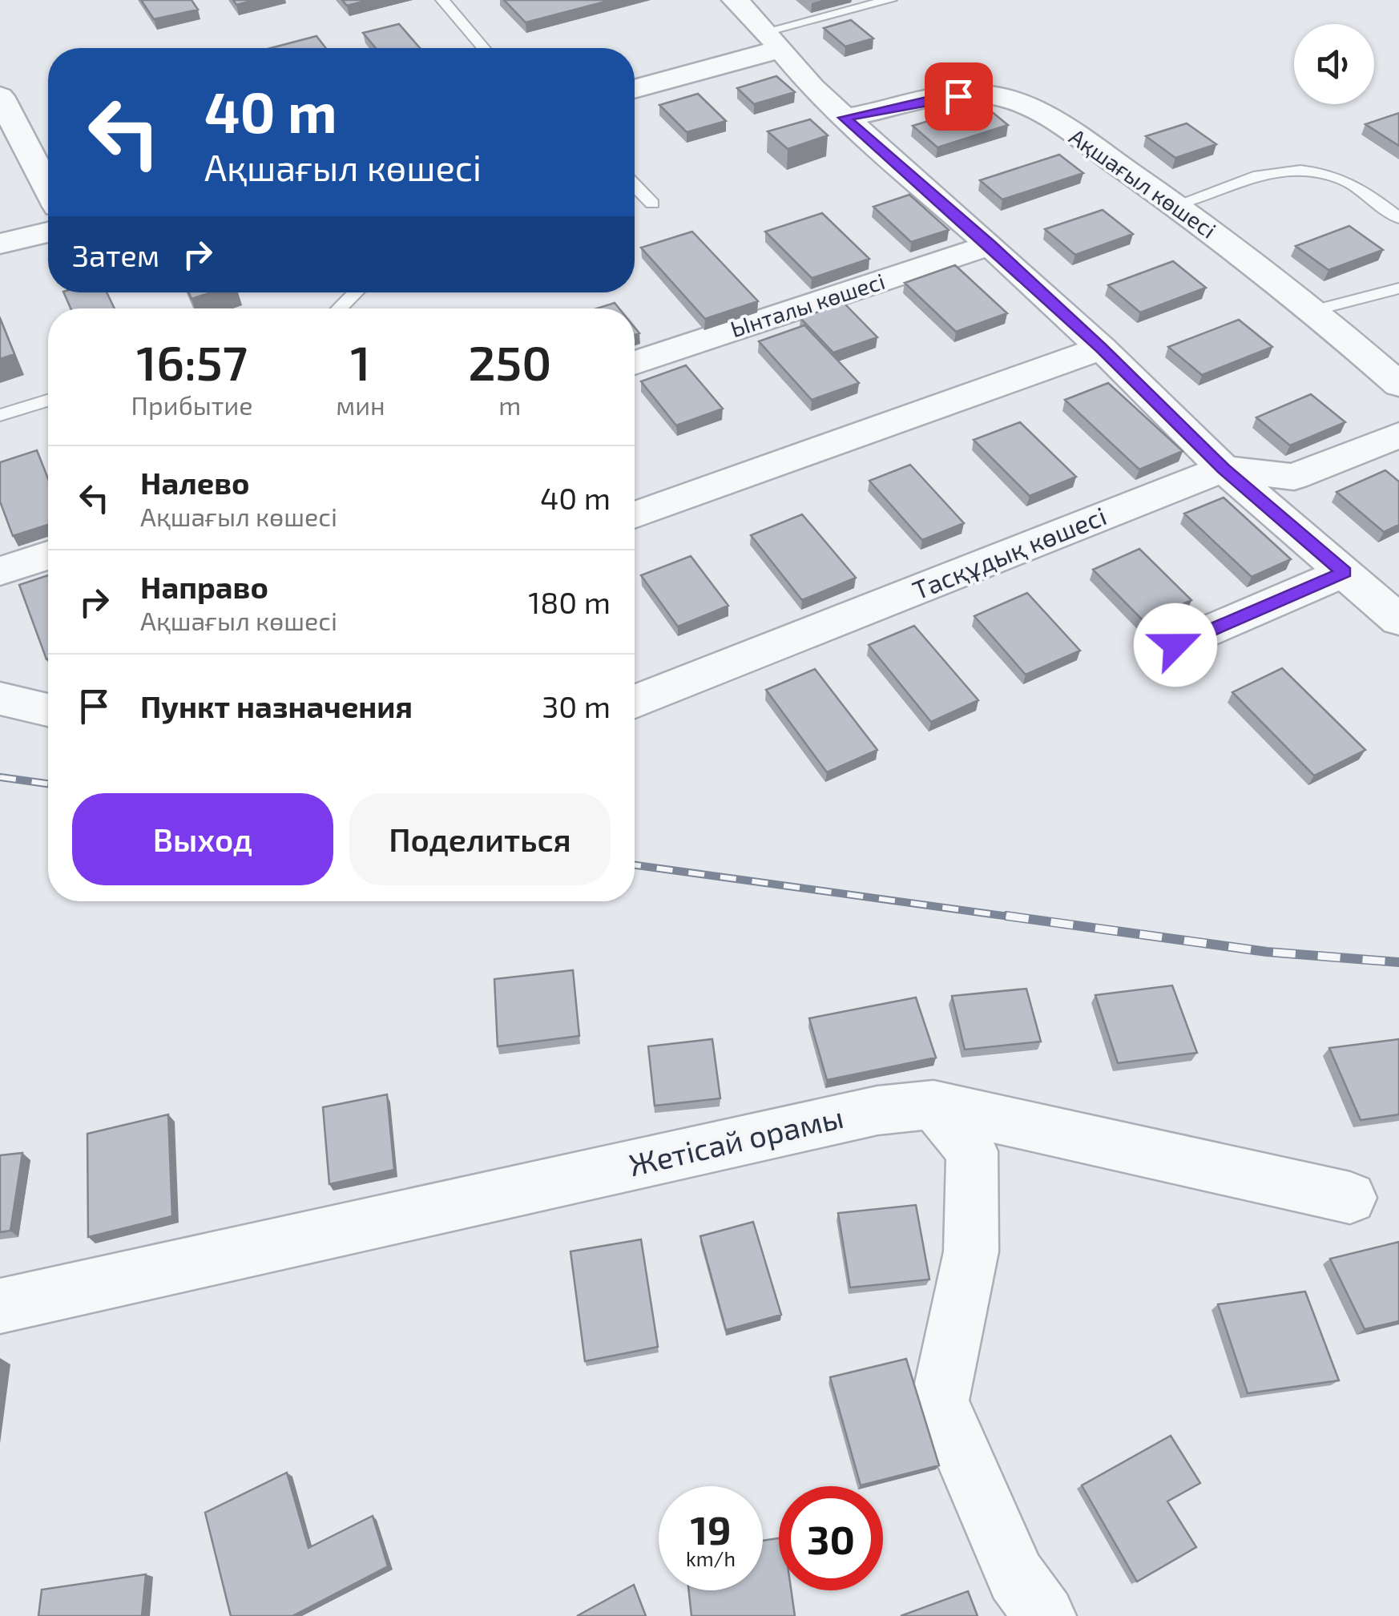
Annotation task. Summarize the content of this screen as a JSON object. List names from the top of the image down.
{
  "streets": {
    "street": [
      "Ақшағыл көшесі",
      "Ынталы көшесі",
      "Тасқұдық көшесі",
      "Жетісай орамы"
    ]
  },
  "page": {
    "turn": ["40 m", "Ақшағыл көшесі"],
    "then": "Затем",
    "eta": [
      "16:57",
      "Прибытие",
      "1",
      "мин",
      "250",
      "m"
    ],
    "list": [
      {
        "name": "Налево",
        "note": "Ақшағыл көшесі",
        "value": "40 m"
      },
      {
        "name": "Направо",
        "note": "Ақшағыл көшесі",
        "value": "180 m"
      },
      {
        "name": "Пункт назначения",
        "value": "30 m"
      }
    ],
    "buttons": ["Выход", "Поделиться"],
    "speed": "19 km/h",
    "limit": "30"
  }
}
